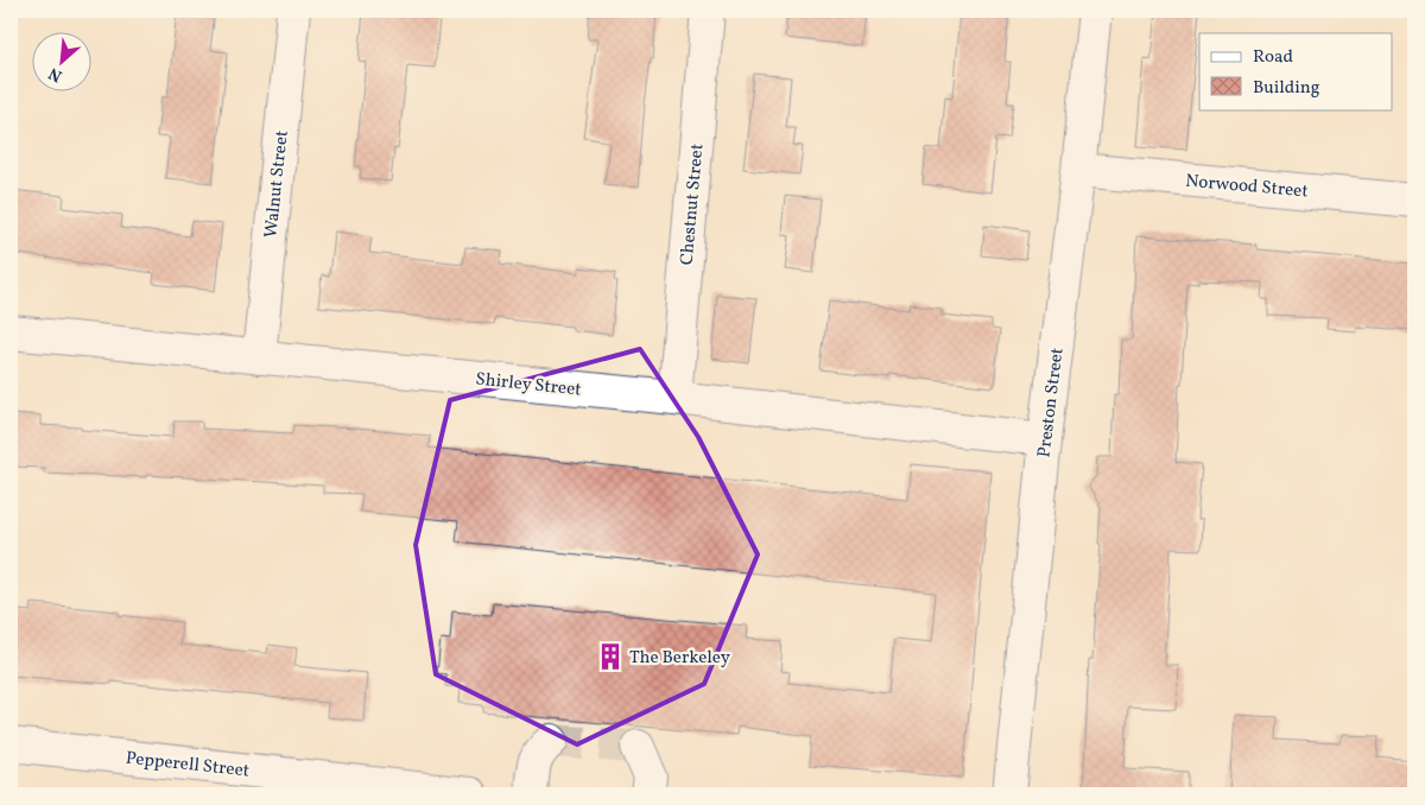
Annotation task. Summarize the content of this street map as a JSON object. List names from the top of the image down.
{
  "streets": {
    "street": [
      "Walnut Street",
      "Norwood Street",
      "Chestnut Street",
      "Shirley Street",
      "Preston Street",
      "Pepperell Street"
    ]
  },
  "crossings": [
    ["Walnut Street", "Shirley Street"],
    ["Norwood Street", "Preston Street"],
    ["Chestnut Street", "Shirley Street"],
    ["Shirley Street", "Preston Street"]
  ],
  "places": {
    "building": ["The Berkeley"]
  },
  "legend": ["Road", "Building"],
  "north": "bottom left"
}
